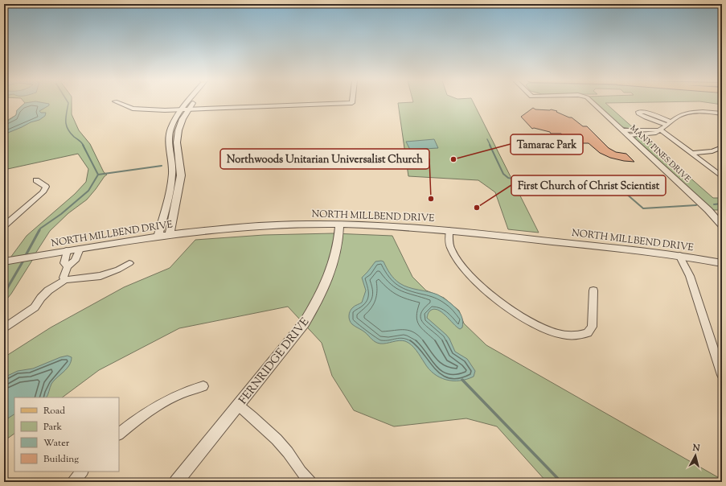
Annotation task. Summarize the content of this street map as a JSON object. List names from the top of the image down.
{
  "streets": {
    "street": ["MANY PINES DRIVE", "NORTH MILLBEND DRIVE", "FERNRIDGE DRIVE"]
  },
  "crossings": [
    ["NORTH MILLBEND DRIVE", "FERNRIDGE DRIVE"]
  ],
  "places": ["Tamarac Park", "Northwoods Unitarian Universalist Church", "First Church of Christ Scientist"],
  "legend": [
    "Road",
    "Park",
    "Water",
    "Building"
  ],
  "north": "top"
}
